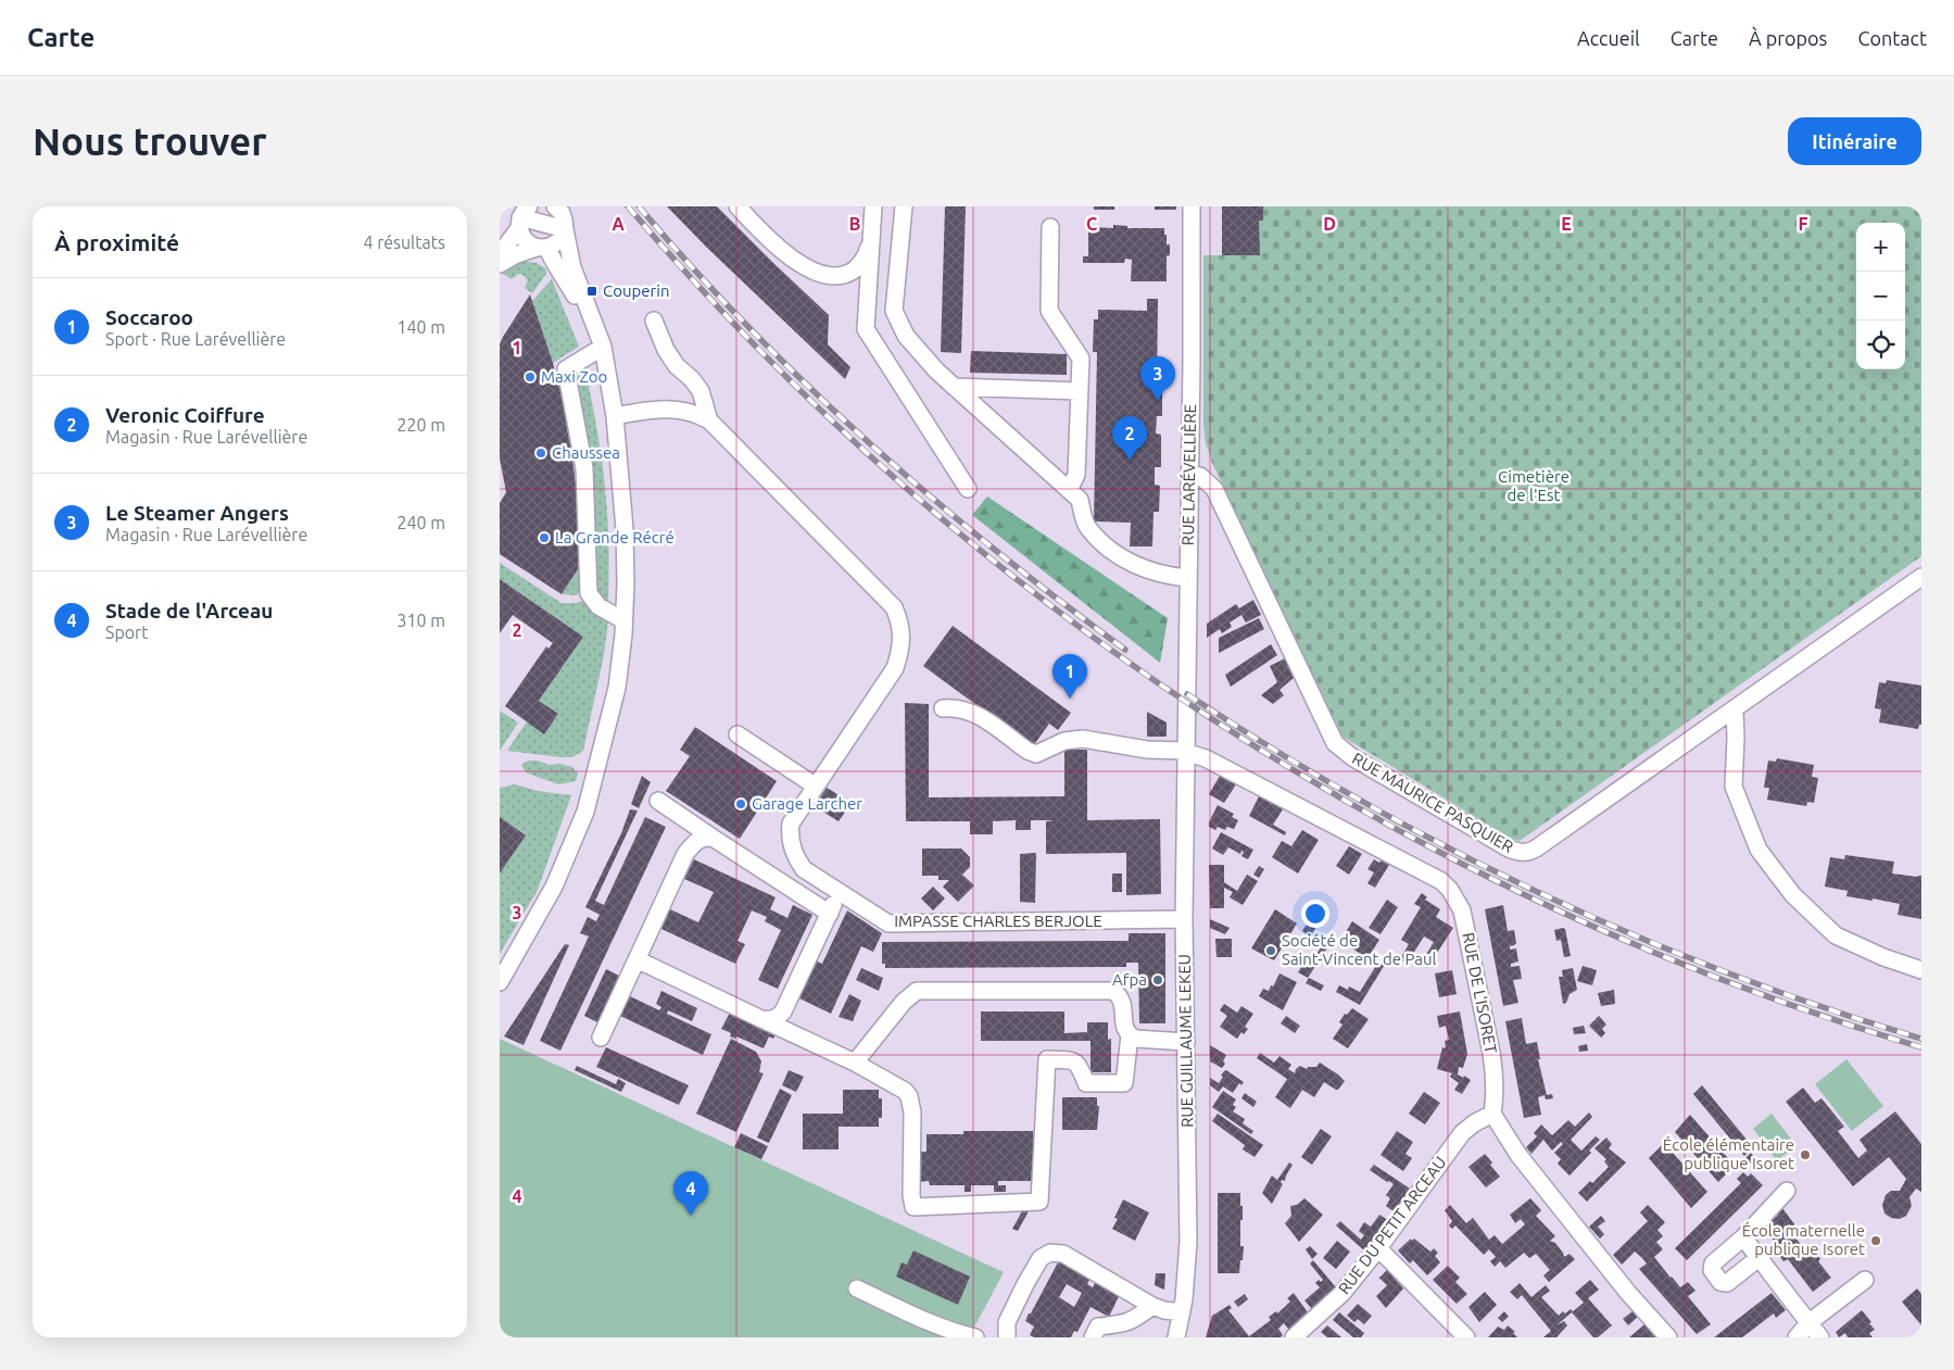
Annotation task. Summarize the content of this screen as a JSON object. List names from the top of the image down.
{
  "streets": {
    "street": [
      "RUE LARÉVELLIÈRE",
      "RUE MAURICE PASQUIER",
      "IMPASSE CHARLES BERJOLE",
      "RUE DE L'ISORET",
      "RUE GUILLAUME LEKEU",
      "RUE DU PETIT ARCEAU"
    ]
  },
  "crossings": [
    ["RUE LARÉVELLIÈRE", "RUE MAURICE PASQUIER"],
    ["RUE LARÉVELLIÈRE", "RUE DE L'ISORET"],
    ["RUE LARÉVELLIÈRE", "RUE GUILLAUME LEKEU"],
    ["IMPASSE CHARLES BERJOLE", "RUE GUILLAUME LEKEU"],
    ["RUE DE L'ISORET", "RUE GUILLAUME LEKEU"],
    ["RUE DE L'ISORET", "RUE DU PETIT ARCEAU"]
  ],
  "parks": ["Cimetière de l'Est"],
  "places": {
    "transit": ["Couperin"],
    "other": [
      "Maxi Zoo",
      "Chaussea",
      "La Grande Récré",
      "Garage Larcher",
      "Société de Saint-Vincent de Paul",
      "Afpa",
      "École élémentaire publique Isoret",
      "École maternelle publique Isoret"
    ]
  },
  "page": {
    "header": "Carte",
    "nav": [
      "Accueil",
      "Carte",
      "À propos",
      "Contact"
    ],
    "buttons": "Itinéraire",
    "title": "Nous trouver",
    "heading": ["À proximité", "4 résultats"],
    "map_buttons": ["+", "−"],
    "list": [
      {
        "mark": "1",
        "name": "Soccaroo",
        "note": "Sport · Rue Larévellière",
        "value": "140 m"
      },
      {
        "mark": "2",
        "name": "Veronic Coiffure",
        "note": "Magasin · Rue Larévellière",
        "value": "220 m"
      },
      {
        "mark": "3",
        "name": "Le Steamer Angers",
        "note": "Magasin · Rue Larévellière",
        "value": "240 m"
      },
      {
        "mark": "4",
        "name": "Stade de l'Arceau",
        "note": "Sport",
        "value": "310 m"
      }
    ],
    "pins": [
      "3",
      "2",
      "1",
      "4"
    ]
  },
  "grid": {
    "columns": [
      "A",
      "B",
      "C",
      "D",
      "E",
      "F"
    ],
    "rows": [
      "1",
      "2",
      "3",
      "4"
    ]
  }
}
